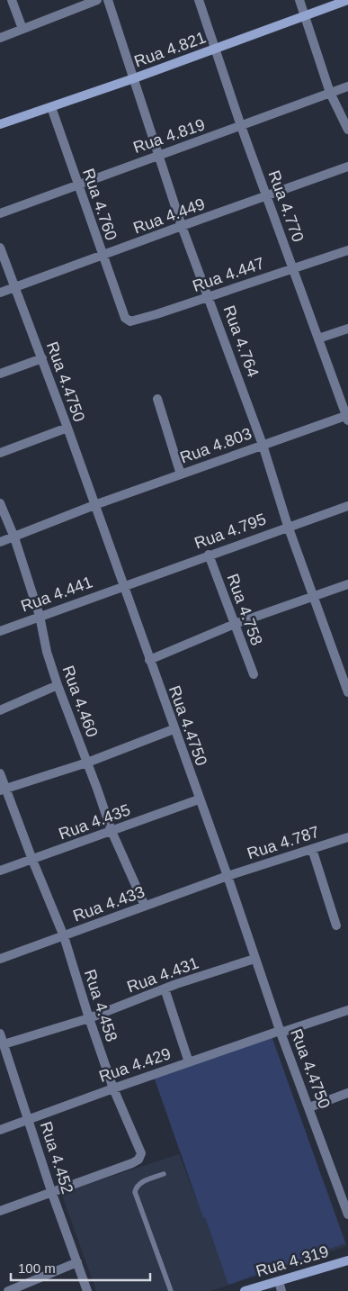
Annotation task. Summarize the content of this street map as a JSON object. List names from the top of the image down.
{
  "streets": {
    "street": [
      "Rua 4.821",
      "Rua 4.819",
      "Rua 4.760",
      "Rua 4.770",
      "Rua 4.449",
      "Rua 4.447",
      "Rua 4.764",
      "Rua 4.4750",
      "Rua 4.803",
      "Rua 4.795",
      "Rua 4.441",
      "Rua 4.758",
      "Rua 4.460",
      "Rua 4.435",
      "Rua 4.787",
      "Rua 4.433",
      "Rua 4.431",
      "Rua 4.458",
      "Rua 4.429",
      "Rua 4.452",
      "Rua 4.319"
    ]
  },
  "crossings": [
    ["Rua 4.821", "Rua 4.760"],
    ["Rua 4.821", "Rua 4.770"],
    ["Rua 4.821", "Rua 4.764"],
    ["Rua 4.819", "Rua 4.760"],
    ["Rua 4.819", "Rua 4.770"],
    ["Rua 4.819", "Rua 4.764"],
    ["Rua 4.760", "Rua 4.449"],
    ["Rua 4.760", "Rua 4.447"],
    ["Rua 4.770", "Rua 4.449"],
    ["Rua 4.770", "Rua 4.447"],
    ["Rua 4.770", "Rua 4.803"],
    ["Rua 4.449", "Rua 4.764"],
    ["Rua 4.449", "Rua 4.4750"],
    ["Rua 4.447", "Rua 4.764"],
    ["Rua 4.764", "Rua 4.803"],
    ["Rua 4.764", "Rua 4.795"],
    ["Rua 4.4750", "Rua 4.803"],
    ["Rua 4.4750", "Rua 4.795"],
    ["Rua 4.4750", "Rua 4.441"],
    ["Rua 4.4750", "Rua 4.435"],
    ["Rua 4.4750", "Rua 4.787"],
    ["Rua 4.4750", "Rua 4.433"],
    ["Rua 4.4750", "Rua 4.431"],
    ["Rua 4.4750", "Rua 4.429"],
    ["Rua 4.803", "Rua 4.460"],
    ["Rua 4.795", "Rua 4.441"],
    ["Rua 4.795", "Rua 4.758"],
    ["Rua 4.441", "Rua 4.460"],
    ["Rua 4.460", "Rua 4.435"],
    ["Rua 4.460", "Rua 4.433"],
    ["Rua 4.435", "Rua 4.458"],
    ["Rua 4.787", "Rua 4.433"],
    ["Rua 4.433", "Rua 4.458"],
    ["Rua 4.431", "Rua 4.458"],
    ["Rua 4.431", "Rua 4.452"],
    ["Rua 4.458", "Rua 4.429"],
    ["Rua 4.458", "Rua 4.452"],
    ["Rua 4.429", "Rua 4.452"]
  ],
  "scale_bar": "100 m"
}
